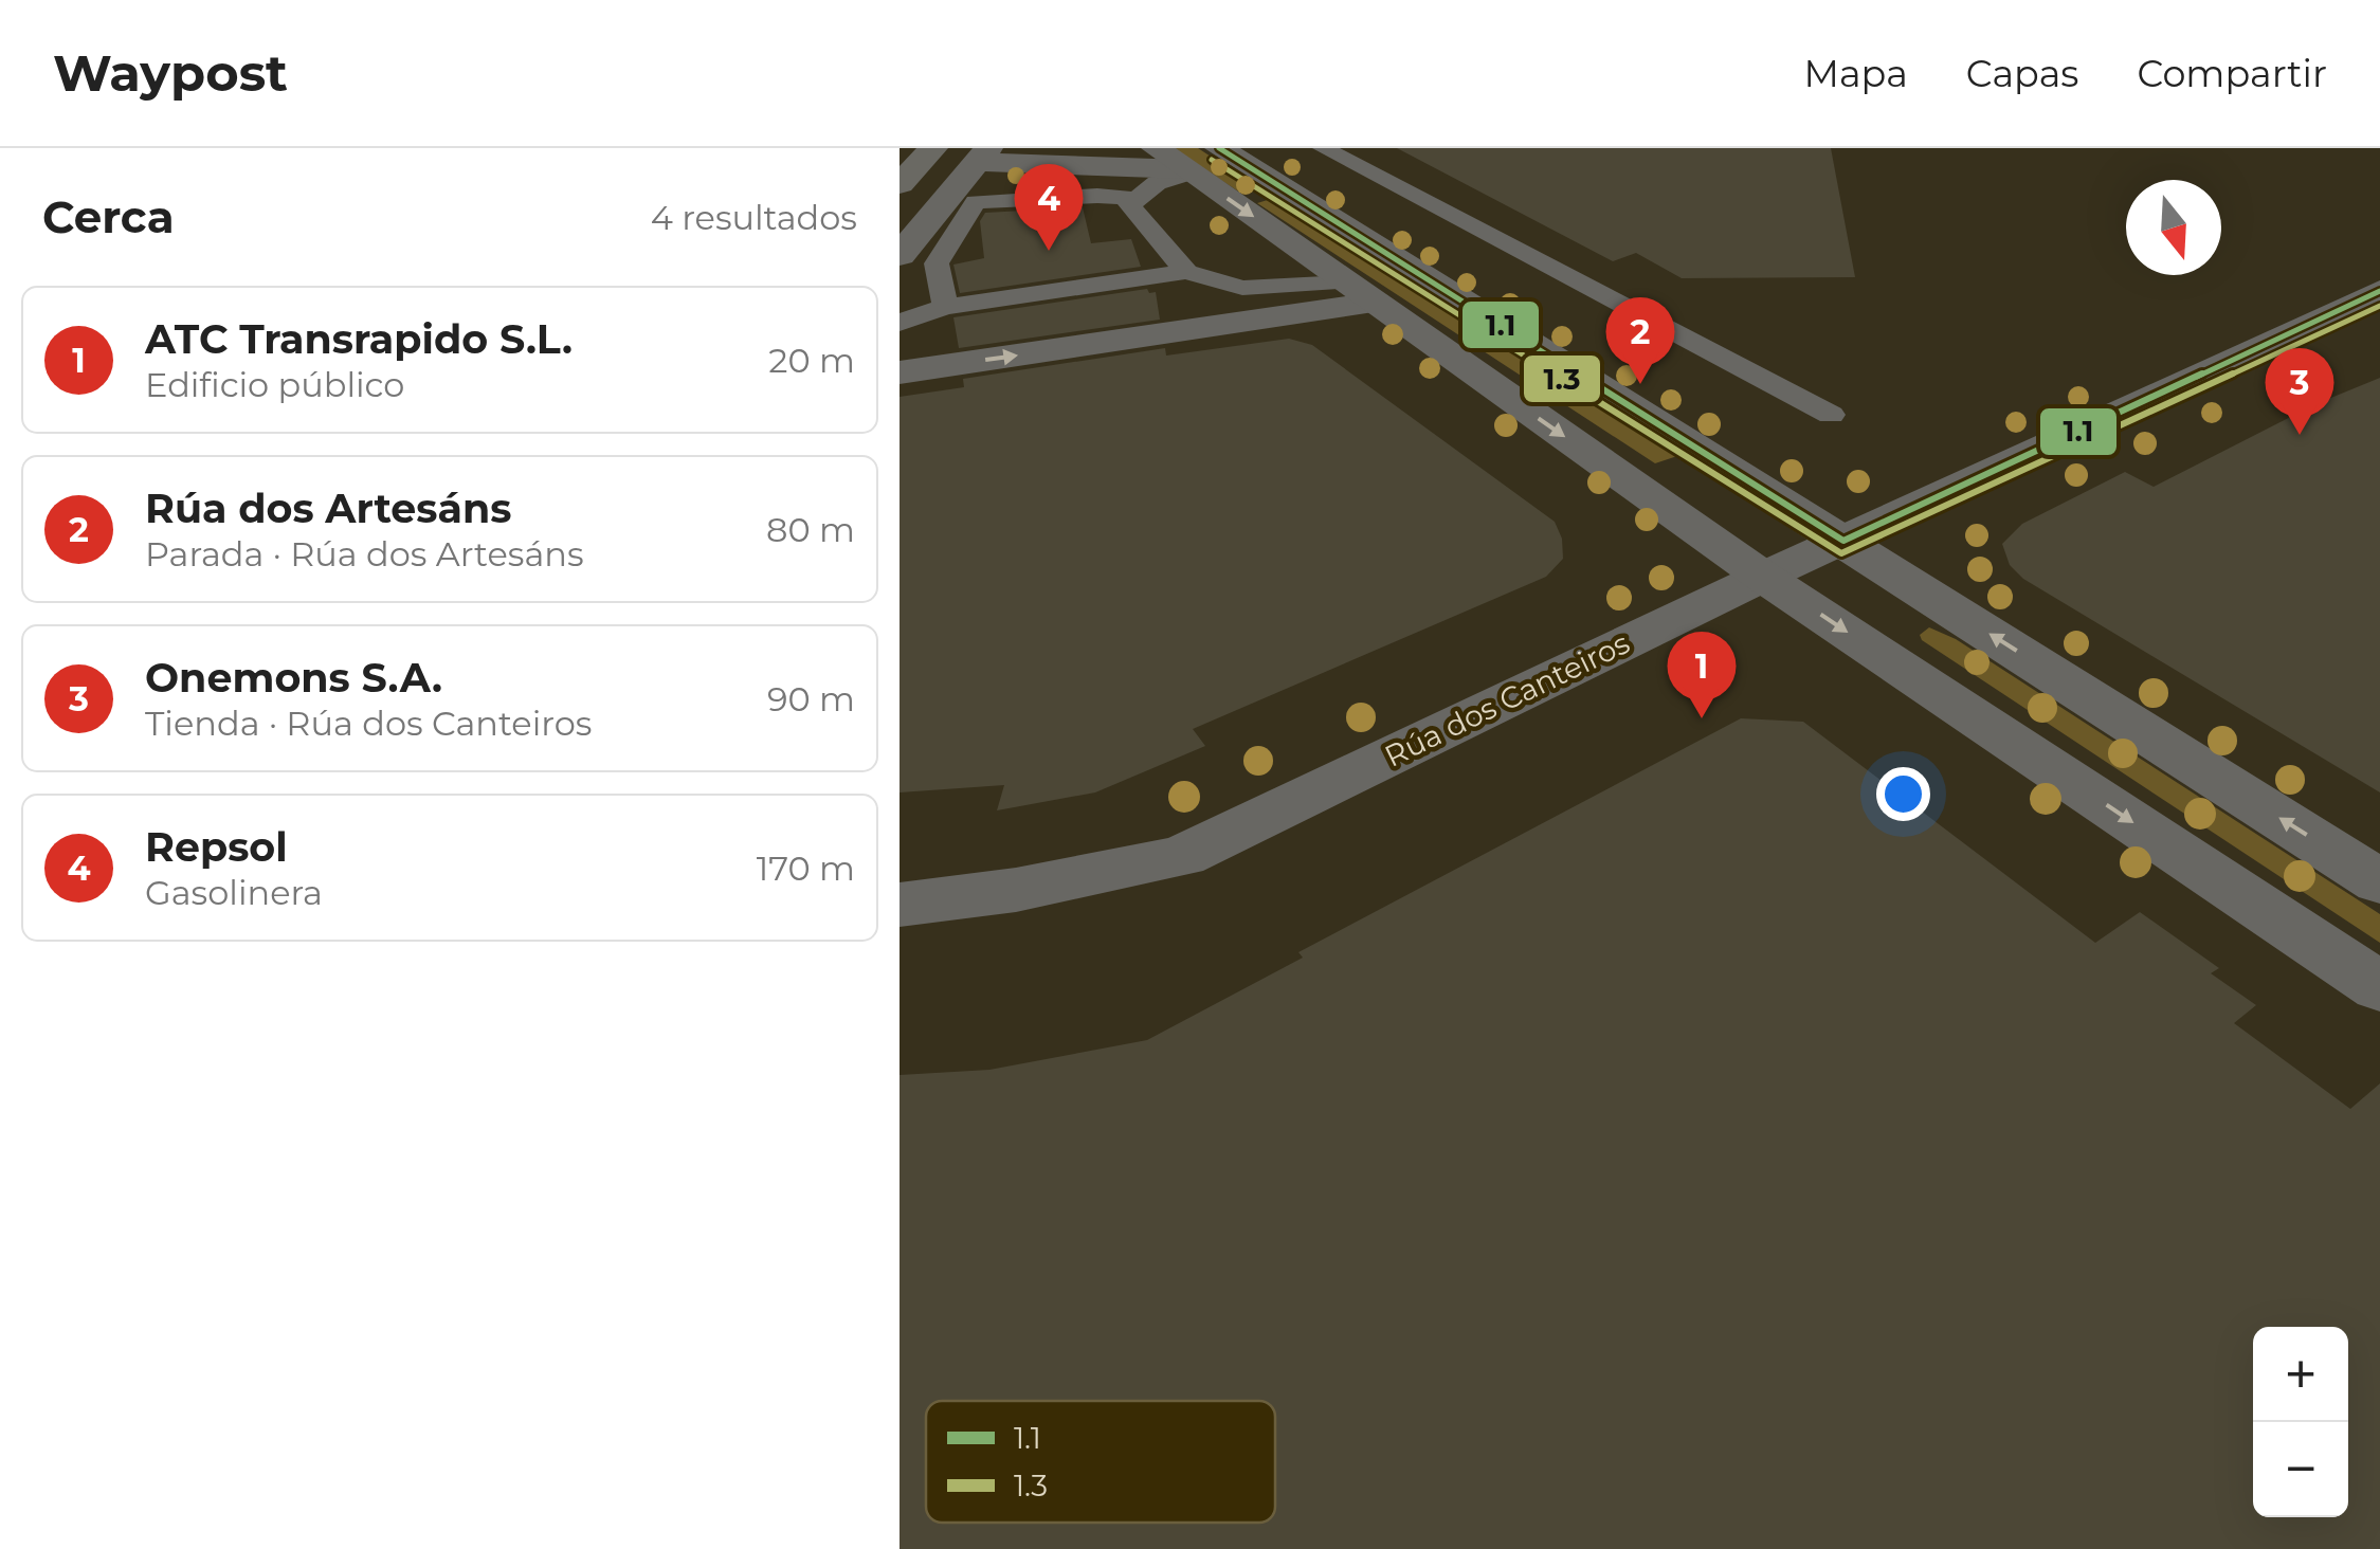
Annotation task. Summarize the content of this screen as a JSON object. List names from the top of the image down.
{
  "streets": {
    "street": ["Rúa dos Canteiros"]
  },
  "lines": ["transit line 1.1", "transit line 1.3"],
  "legend": ["1.1", "1.3"],
  "north": "bottom",
  "page": {
    "header": "Waypost",
    "nav": ["Mapa", "Capas", "Compartir"],
    "heading": ["Cerca", "4 resultados"],
    "pins": [
      "4",
      "2",
      "3",
      "1"
    ],
    "list": [
      {
        "mark": "1",
        "name": "ATC Transrapido S.L.",
        "note": "Edificio público",
        "value": "20 m"
      },
      {
        "mark": "2",
        "name": "Rúa dos Artesáns",
        "note": "Parada · Rúa dos Artesáns",
        "value": "80 m"
      },
      {
        "mark": "3",
        "name": "Onemons S.A.",
        "note": "Tienda · Rúa dos Canteiros",
        "value": "90 m"
      },
      {
        "mark": "4",
        "name": "Repsol",
        "note": "Gasolinera",
        "value": "170 m"
      }
    ],
    "map_buttons": ["+", "−"]
  }
}
